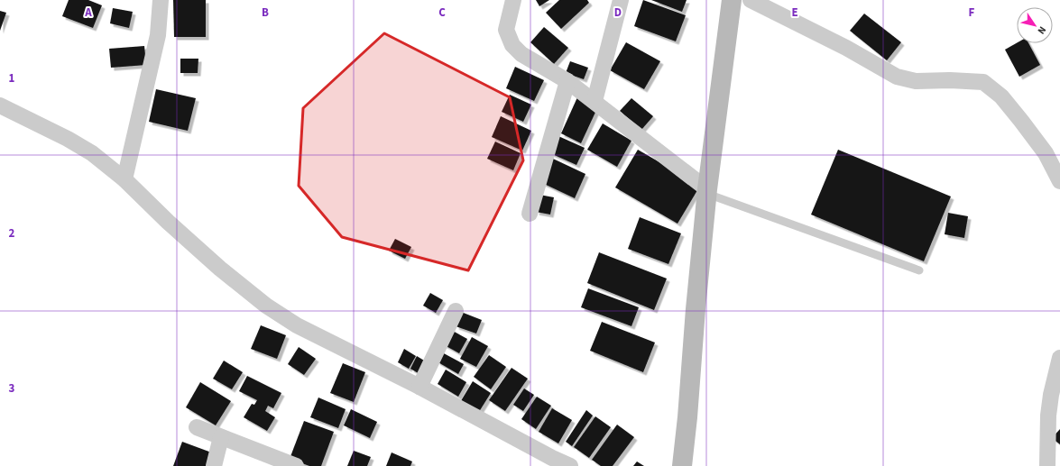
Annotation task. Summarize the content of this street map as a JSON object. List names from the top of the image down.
{
  "north": "bottom right",
  "grid": {
    "columns": [
      "A",
      "B",
      "C",
      "D",
      "E",
      "F"
    ],
    "rows": ["1", "2", "3"]
  }
}
